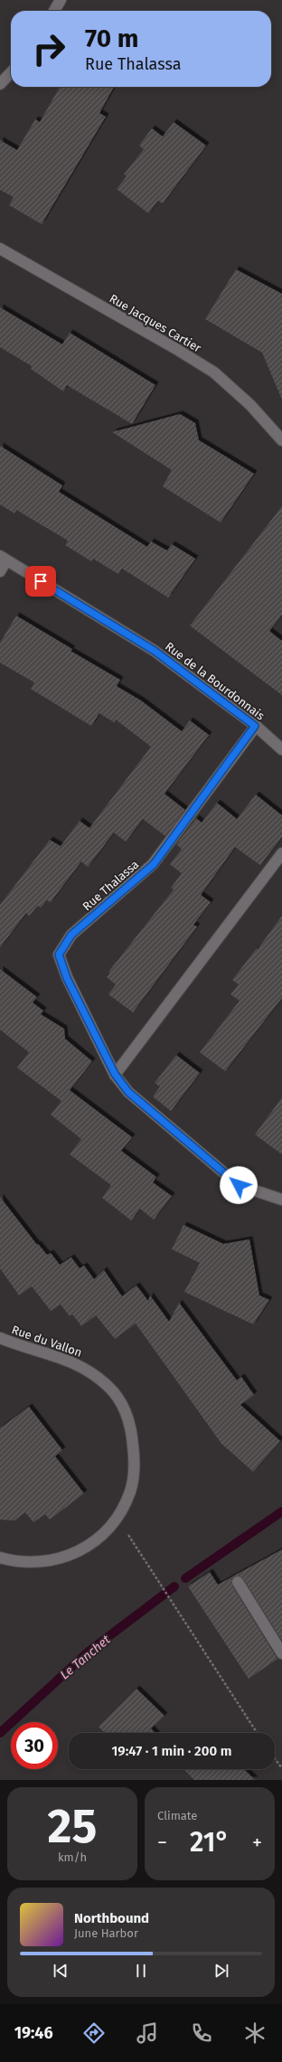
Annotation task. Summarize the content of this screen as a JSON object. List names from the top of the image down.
{
  "streets": {
    "street": [
      "Rue Jacques Cartier",
      "Rue de la Bourdonnais",
      "Rue Thalassa",
      "Rue du Vallon"
    ]
  },
  "crossings": [
    ["Rue de la Bourdonnais", "Rue Thalassa"]
  ],
  "water": ["Le Tanchet"],
  "page": {
    "turn": ["70 m", "Rue Thalassa"],
    "limit": "30",
    "trip": "19:47 · 1 min · 200 m",
    "tile": [
      ["25", "km/h"],
      "Climate"
    ],
    "heat": ["−", "21°", "+"],
    "song": ["Northbound", "June Harbor"],
    "tabs": "19:46"
  }
}
